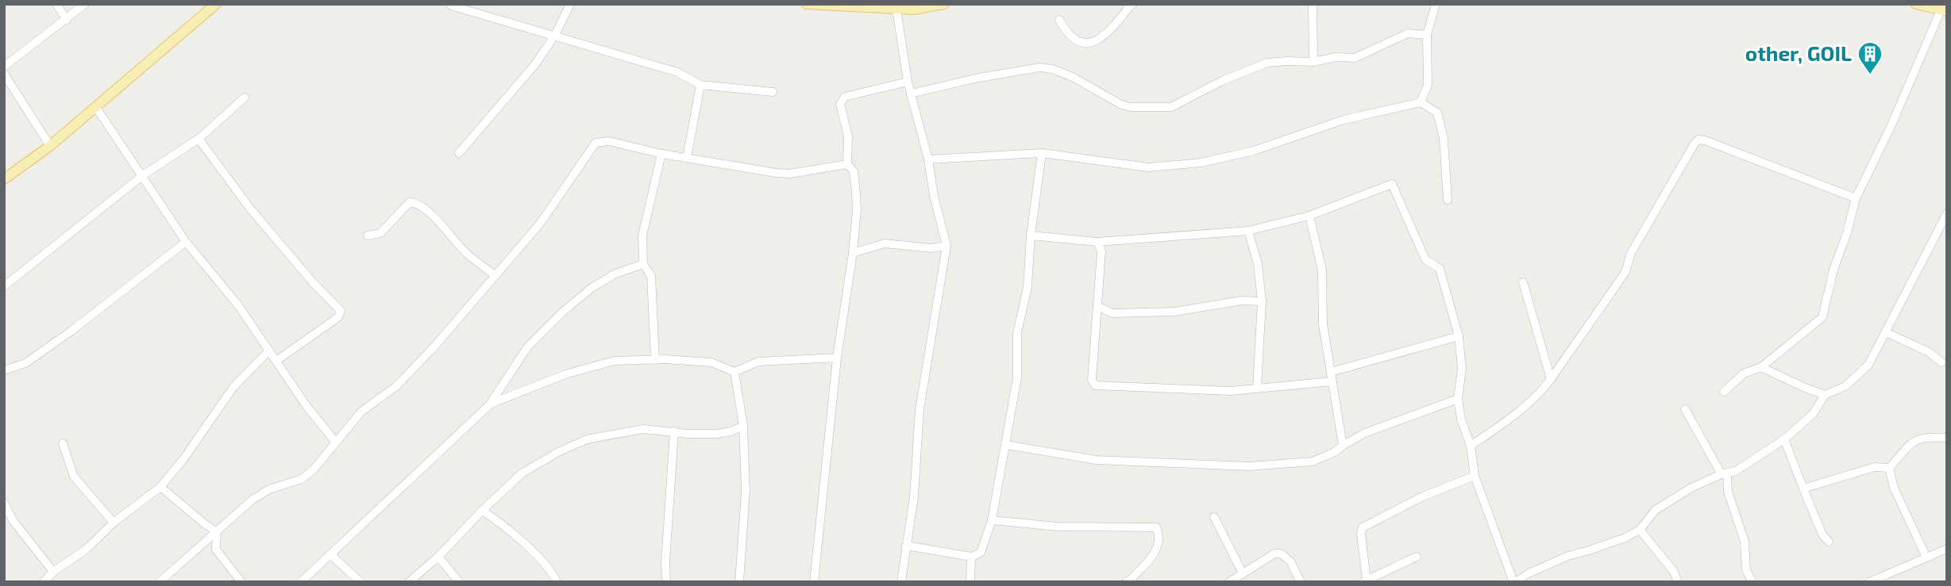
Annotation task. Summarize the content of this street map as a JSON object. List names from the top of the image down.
{
  "places": {
    "building": ["other, GOIL"]
  }
}
